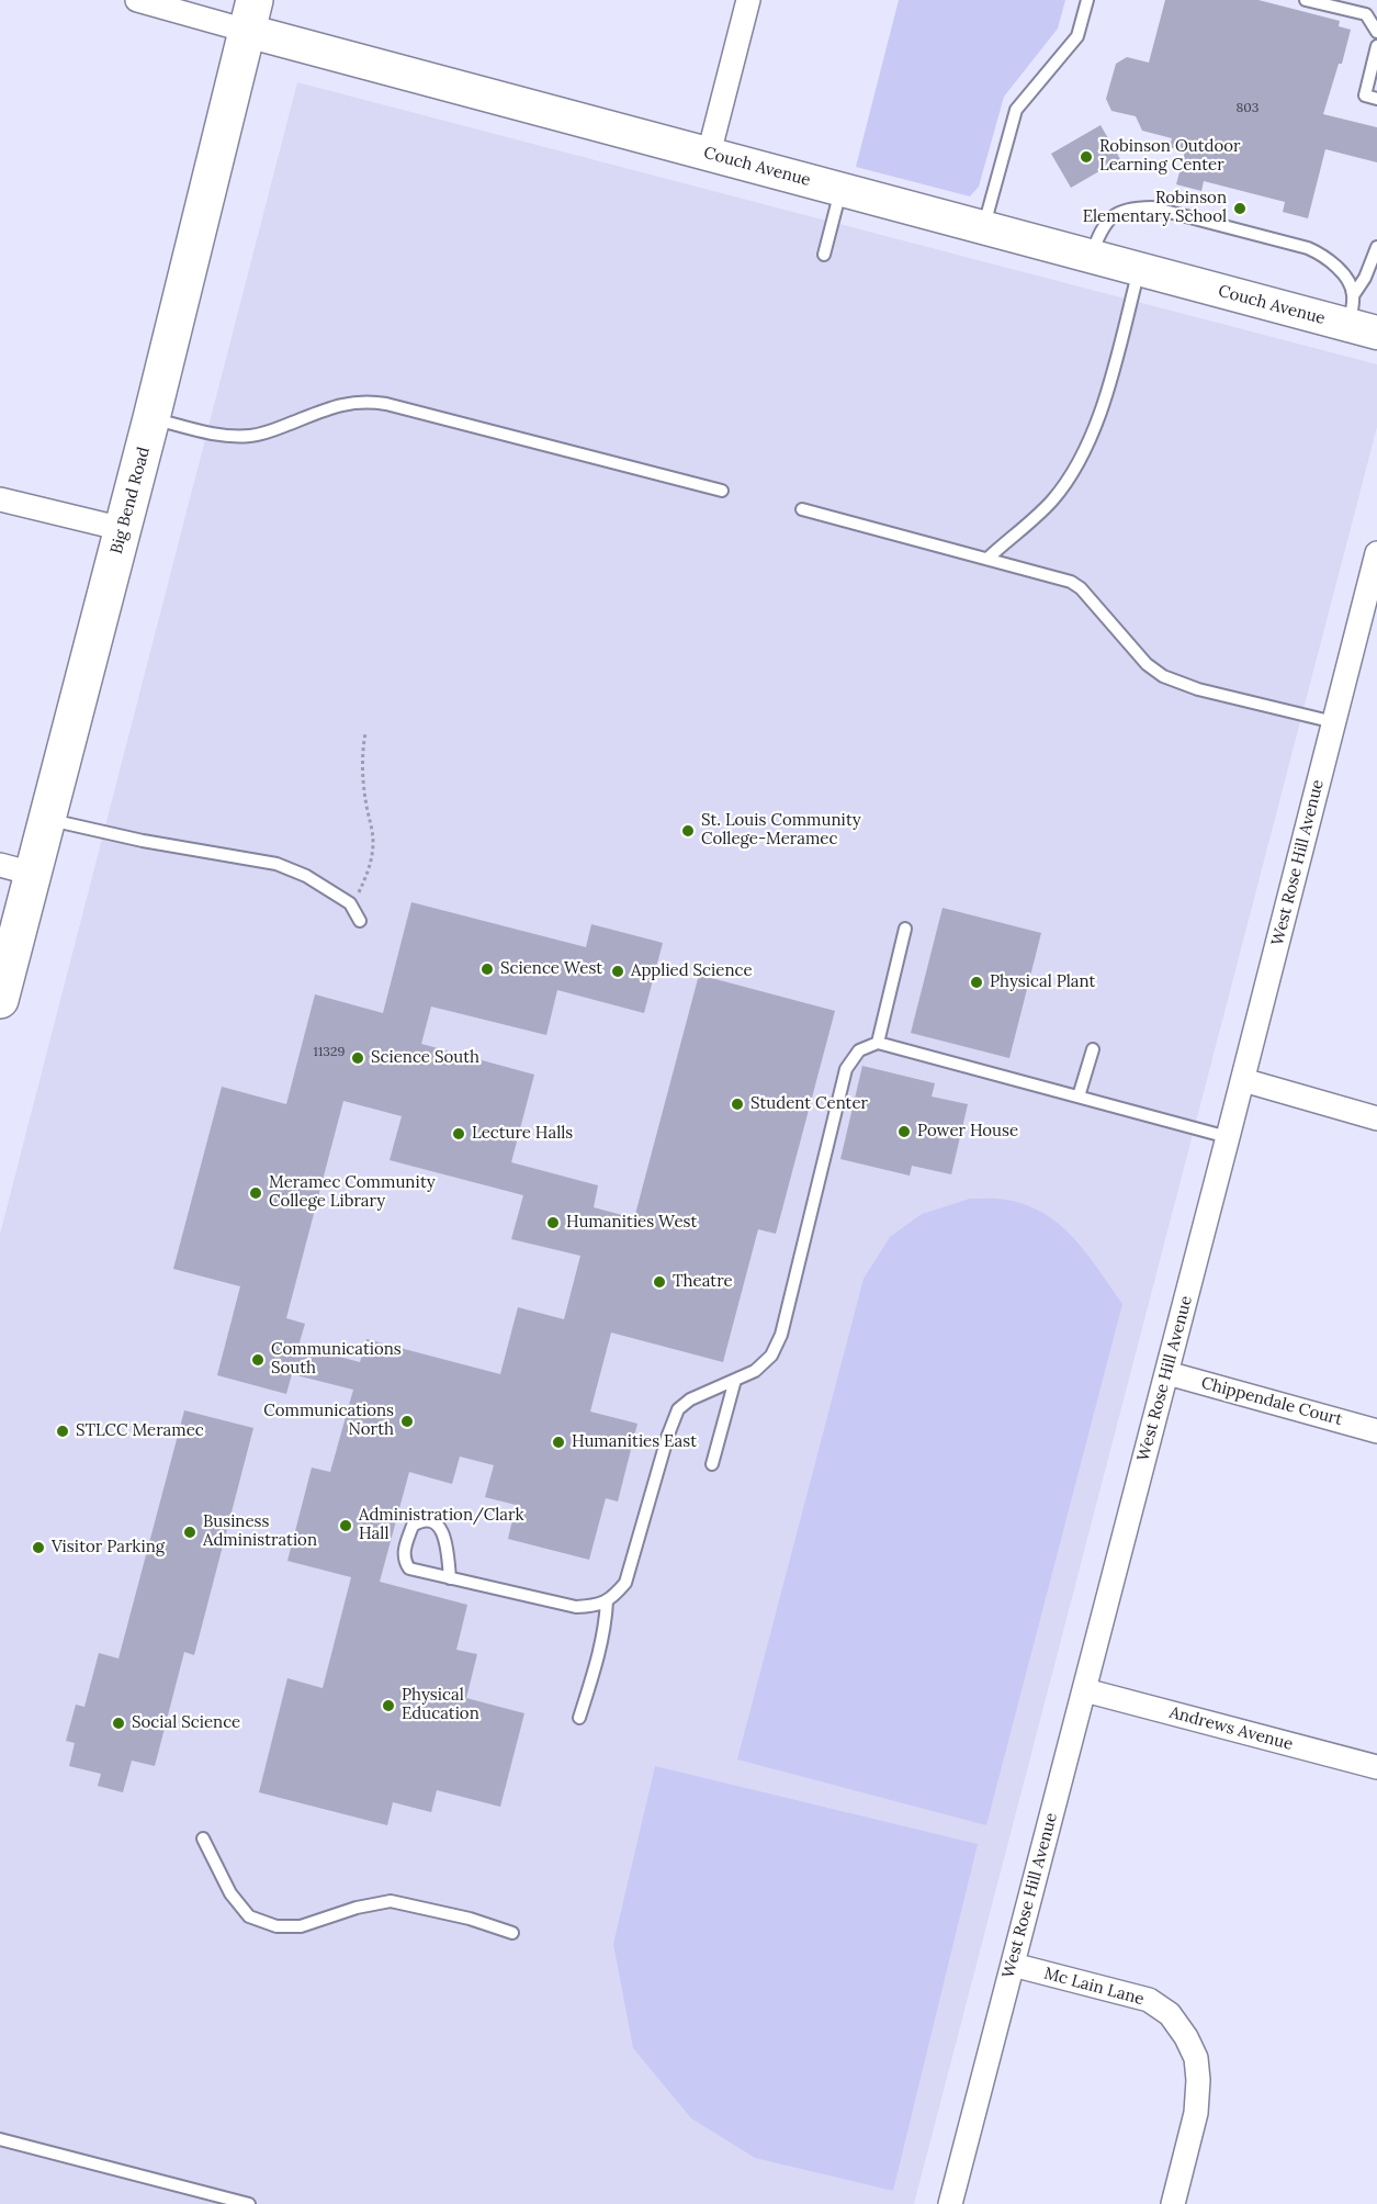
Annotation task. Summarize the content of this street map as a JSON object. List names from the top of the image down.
{
  "streets": {
    "main road": ["Big Bend Road"],
    "street": [
      "Couch Avenue",
      "West Rose Hill Avenue",
      "Chippendale Court",
      "Andrews Avenue",
      "Mc Lain Lane"
    ]
  },
  "crossings": [
    ["Couch Avenue", "Big Bend Road"],
    ["West Rose Hill Avenue", "Chippendale Court"],
    ["West Rose Hill Avenue", "Andrews Avenue"],
    ["West Rose Hill Avenue", "Mc Lain Lane"]
  ],
  "places": [
    "Robinson Outdoor Learning Center",
    "Robinson Elementary School",
    "St. Louis Community College-Meramec",
    "Science West",
    "Applied Science",
    "Physical Plant",
    "Science South",
    "Student Center",
    "Power House",
    "Lecture Halls",
    "Meramec Community College Library",
    "Humanities West",
    "Theatre",
    "Communications South",
    "Communications North",
    "STLCC Meramec",
    "Humanities East",
    "Administration/Clark Hall",
    "Business Administration",
    "Visitor Parking",
    "Physical Education",
    "Social Science"
  ],
  "house_numbers": ["803", "11329"]
}
